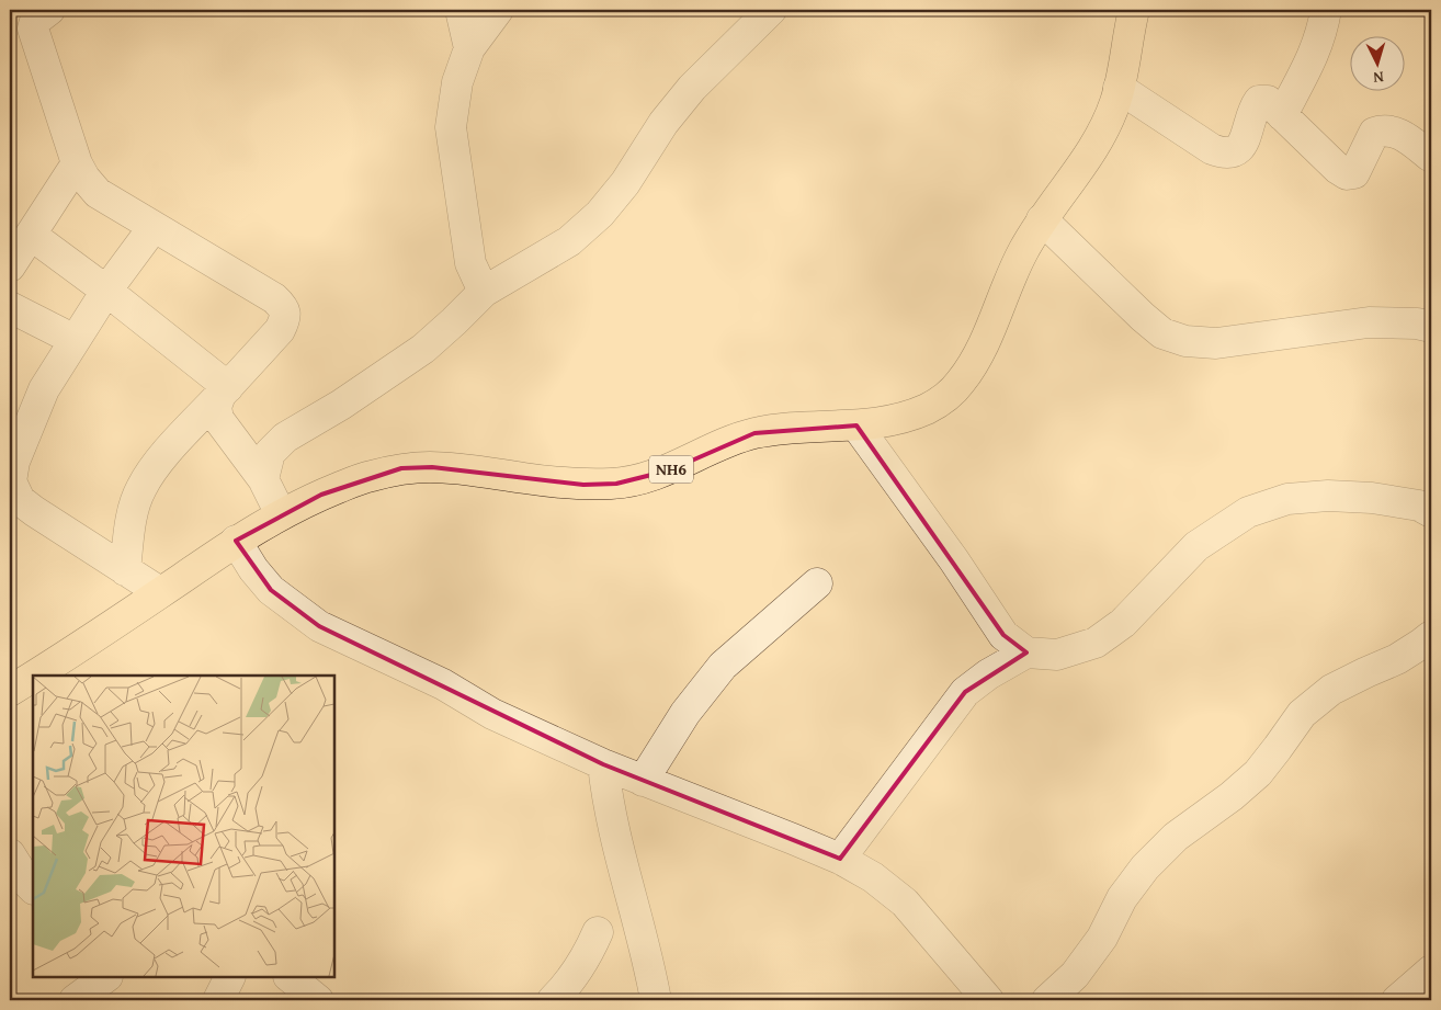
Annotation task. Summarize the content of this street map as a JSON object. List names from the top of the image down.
{
  "streets": {
    "highway": ["NH6"]
  },
  "north": "bottom"
}
